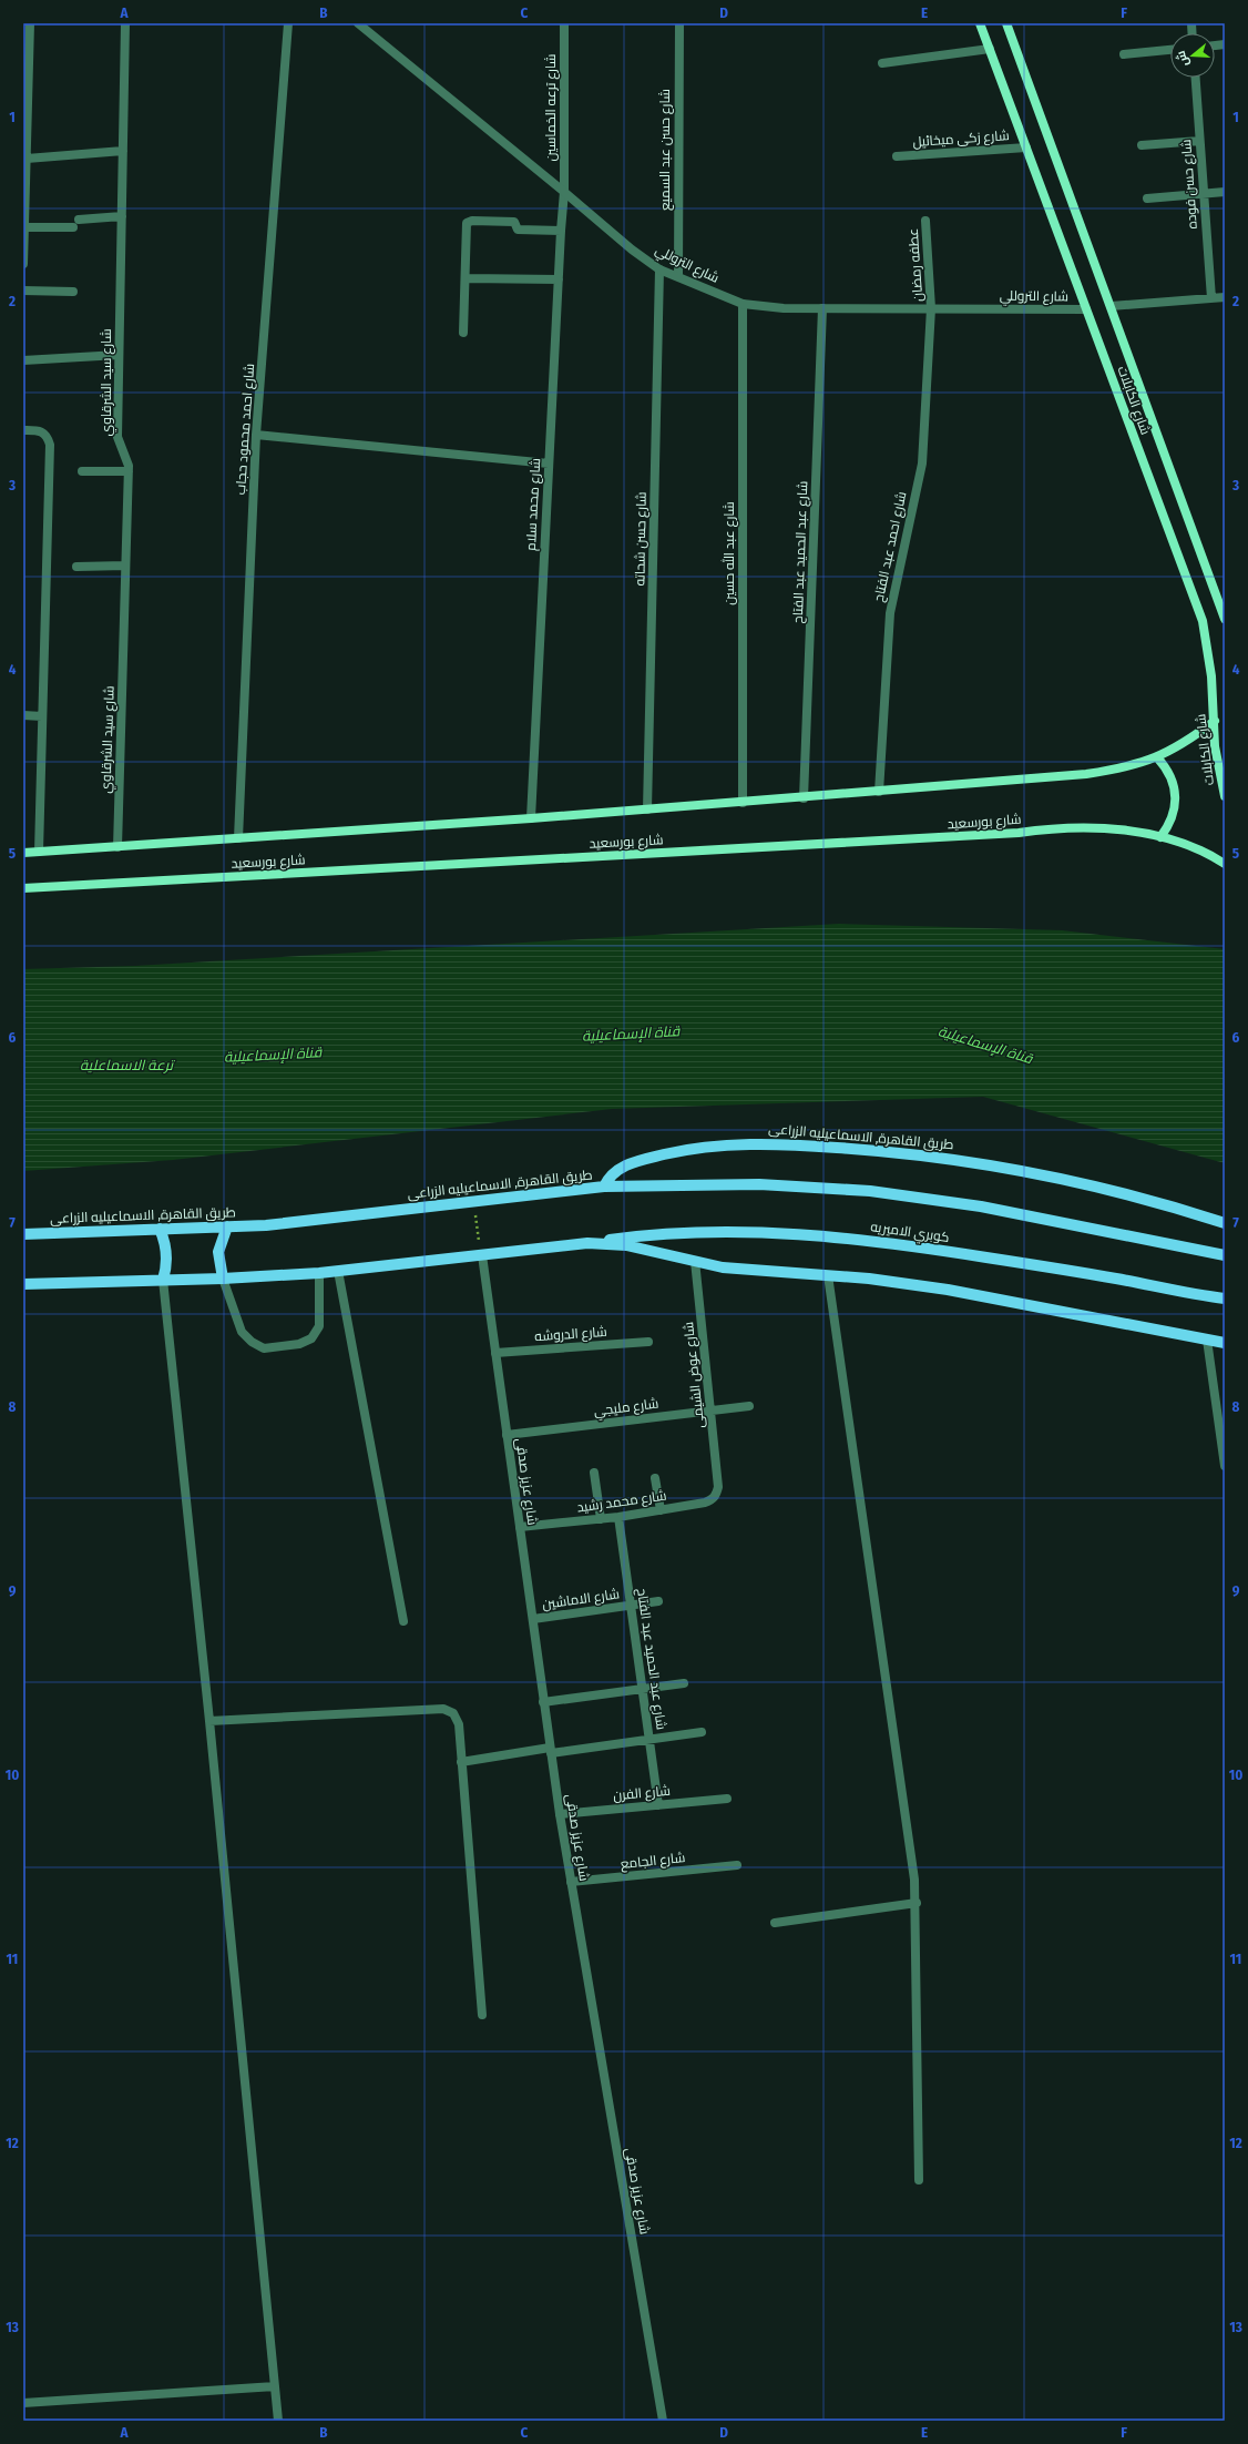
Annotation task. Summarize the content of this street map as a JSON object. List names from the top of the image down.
{
  "streets": {
    "main road": [
      "شارع الكابلات",
      "شارع بورسعيد",
      "طريق القاهرة, الاسماعيليه الزراعى",
      "كوبري الاميريه"
    ],
    "street": [
      "شارع ترعه الخماسين",
      "شارع زكى ميخائيل",
      "شارع حسن عبد السميع",
      "شارع حسن فوده",
      "شارع التروللي",
      "عطفه رمضان",
      "شارع سيد الشرقاوي",
      "شارع احمد محمود حجاب",
      "شارع محمد سلام",
      "شارع حسن شحاته",
      "شارع احمد عبد الفتاح",
      "شارع عبد الحميد عبد الفتاح",
      "شارع عبد الله حسين",
      "شارع الدروشه",
      "شارع عوض الشيمى",
      "شارع مليجي",
      "شارع عزيز صدقى",
      "شارع محمد رشيد",
      "شارع الاماشين",
      "شارع الفرن",
      "شارع الجامع"
    ]
  },
  "crossings": [
    ["شارع ترعه الخماسين", "شارع التروللي"],
    ["شارع ترعه الخماسين", "شارع محمد سلام"],
    ["شارع زكى ميخائيل", "شارع الكابلات"],
    ["شارع حسن عبد السميع", "شارع التروللي"],
    ["شارع التروللي", "عطفه رمضان"],
    ["شارع التروللي", "شارع الكابلات"],
    ["شارع التروللي", "شارع محمد سلام"],
    ["شارع التروللي", "شارع حسن شحاته"],
    ["شارع التروللي", "شارع احمد عبد الفتاح"],
    ["شارع التروللي", "شارع عبد الحميد عبد الفتاح"],
    ["شارع التروللي", "شارع عبد الله حسين"],
    ["عطفه رمضان", "شارع احمد عبد الفتاح"],
    ["شارع سيد الشرقاوي", "شارع بورسعيد"],
    ["شارع الكابلات", "شارع بورسعيد"],
    ["شارع احمد محمود حجاب", "شارع بورسعيد"],
    ["شارع محمد سلام", "شارع بورسعيد"],
    ["شارع حسن شحاته", "شارع بورسعيد"],
    ["شارع احمد عبد الفتاح", "شارع بورسعيد"],
    ["شارع عبد الحميد عبد الفتاح", "شارع بورسعيد"],
    ["شارع عبد الحميد عبد الفتاح", "شارع محمد رشيد"],
    ["شارع عبد الحميد عبد الفتاح", "شارع الاماشين"],
    ["شارع عبد الحميد عبد الفتاح", "شارع الفرن"],
    ["شارع عبد الله حسين", "شارع بورسعيد"],
    ["شارع الدروشه", "شارع عزيز صدقى"],
    ["شارع عوض الشيمى", "شارع مليجي"],
    ["شارع عوض الشيمى", "شارع محمد رشيد"],
    ["شارع مليجي", "شارع عزيز صدقى"],
    ["شارع عزيز صدقى", "شارع محمد رشيد"],
    ["شارع عزيز صدقى", "شارع الاماشين"],
    ["شارع عزيز صدقى", "شارع الفرن"],
    ["شارع عزيز صدقى", "شارع الجامع"]
  ],
  "water": ["قناة الإسماعيلية", "ترعة الاسماعلية"],
  "north": "left",
  "grid": {
    "columns": [
      "A",
      "B",
      "C",
      "D",
      "E",
      "F"
    ],
    "rows": [
      "1",
      "2",
      "3",
      "4",
      "5",
      "6",
      "7",
      "8",
      "9",
      "10",
      "11",
      "12",
      "13"
    ]
  }
}
